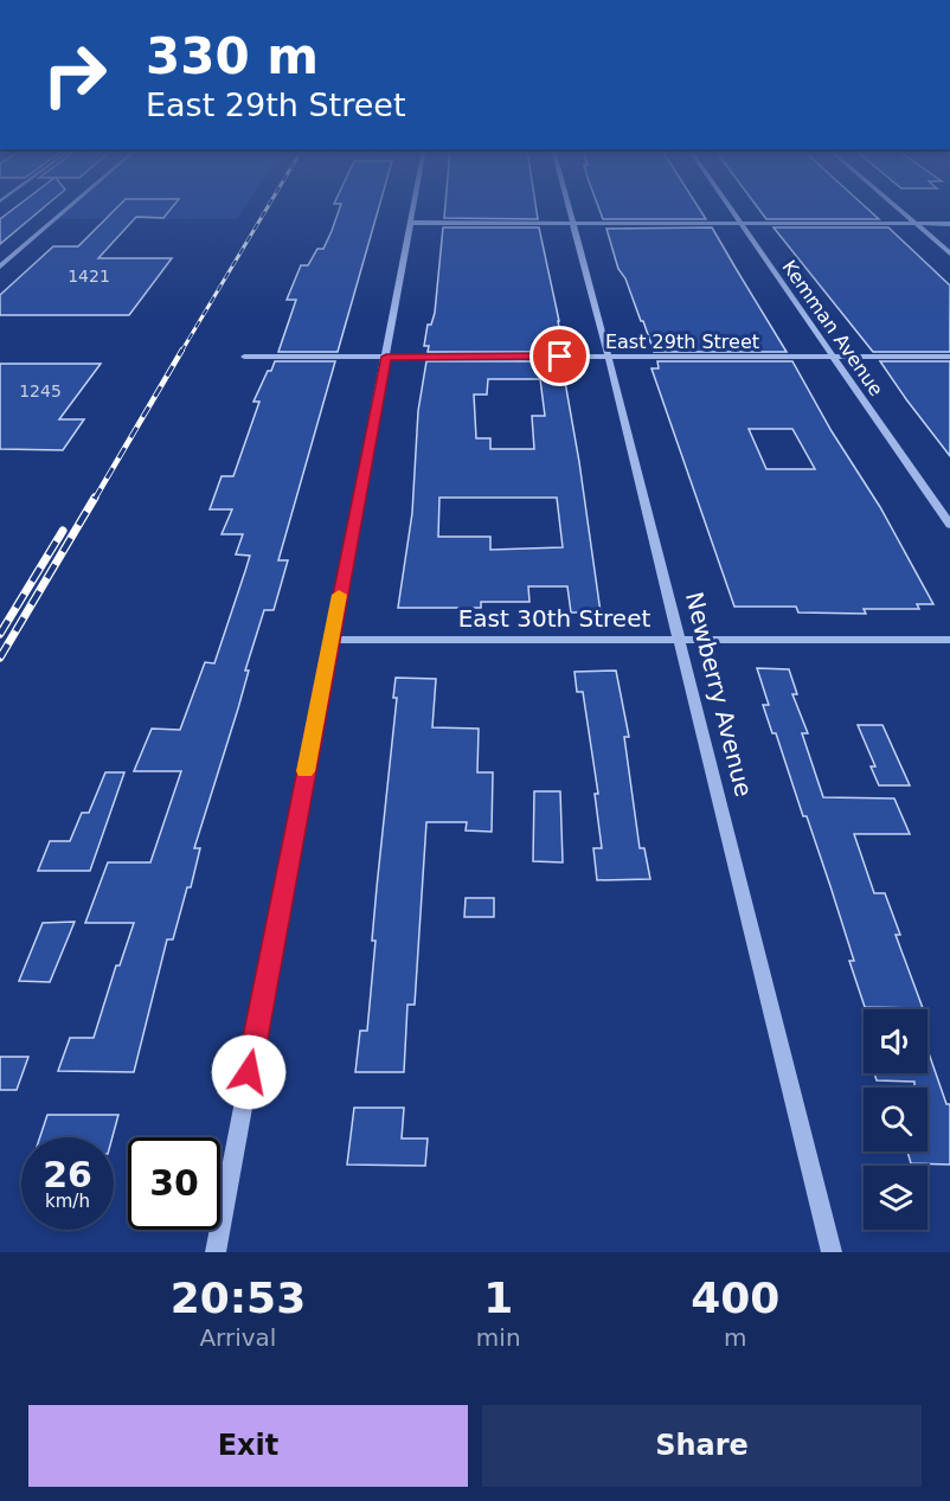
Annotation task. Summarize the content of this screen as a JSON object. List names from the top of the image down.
{
  "streets": {
    "street": [
      "Kemman Avenue",
      "East 29th Street",
      "East 30th Street",
      "Newberry Avenue"
    ]
  },
  "crossings": [
    ["Kemman Avenue", "East 29th Street"],
    ["East 29th Street", "Newberry Avenue"],
    ["East 30th Street", "Newberry Avenue"]
  ],
  "house_numbers": ["1421", "1245"],
  "page": {
    "turn": ["330 m", "East 29th Street"],
    "speed": "26 km/h",
    "limit": "30",
    "eta": [
      "20:53",
      "Arrival",
      "1",
      "min",
      "400",
      "m"
    ],
    "buttons": ["Exit", "Share"]
  }
}
